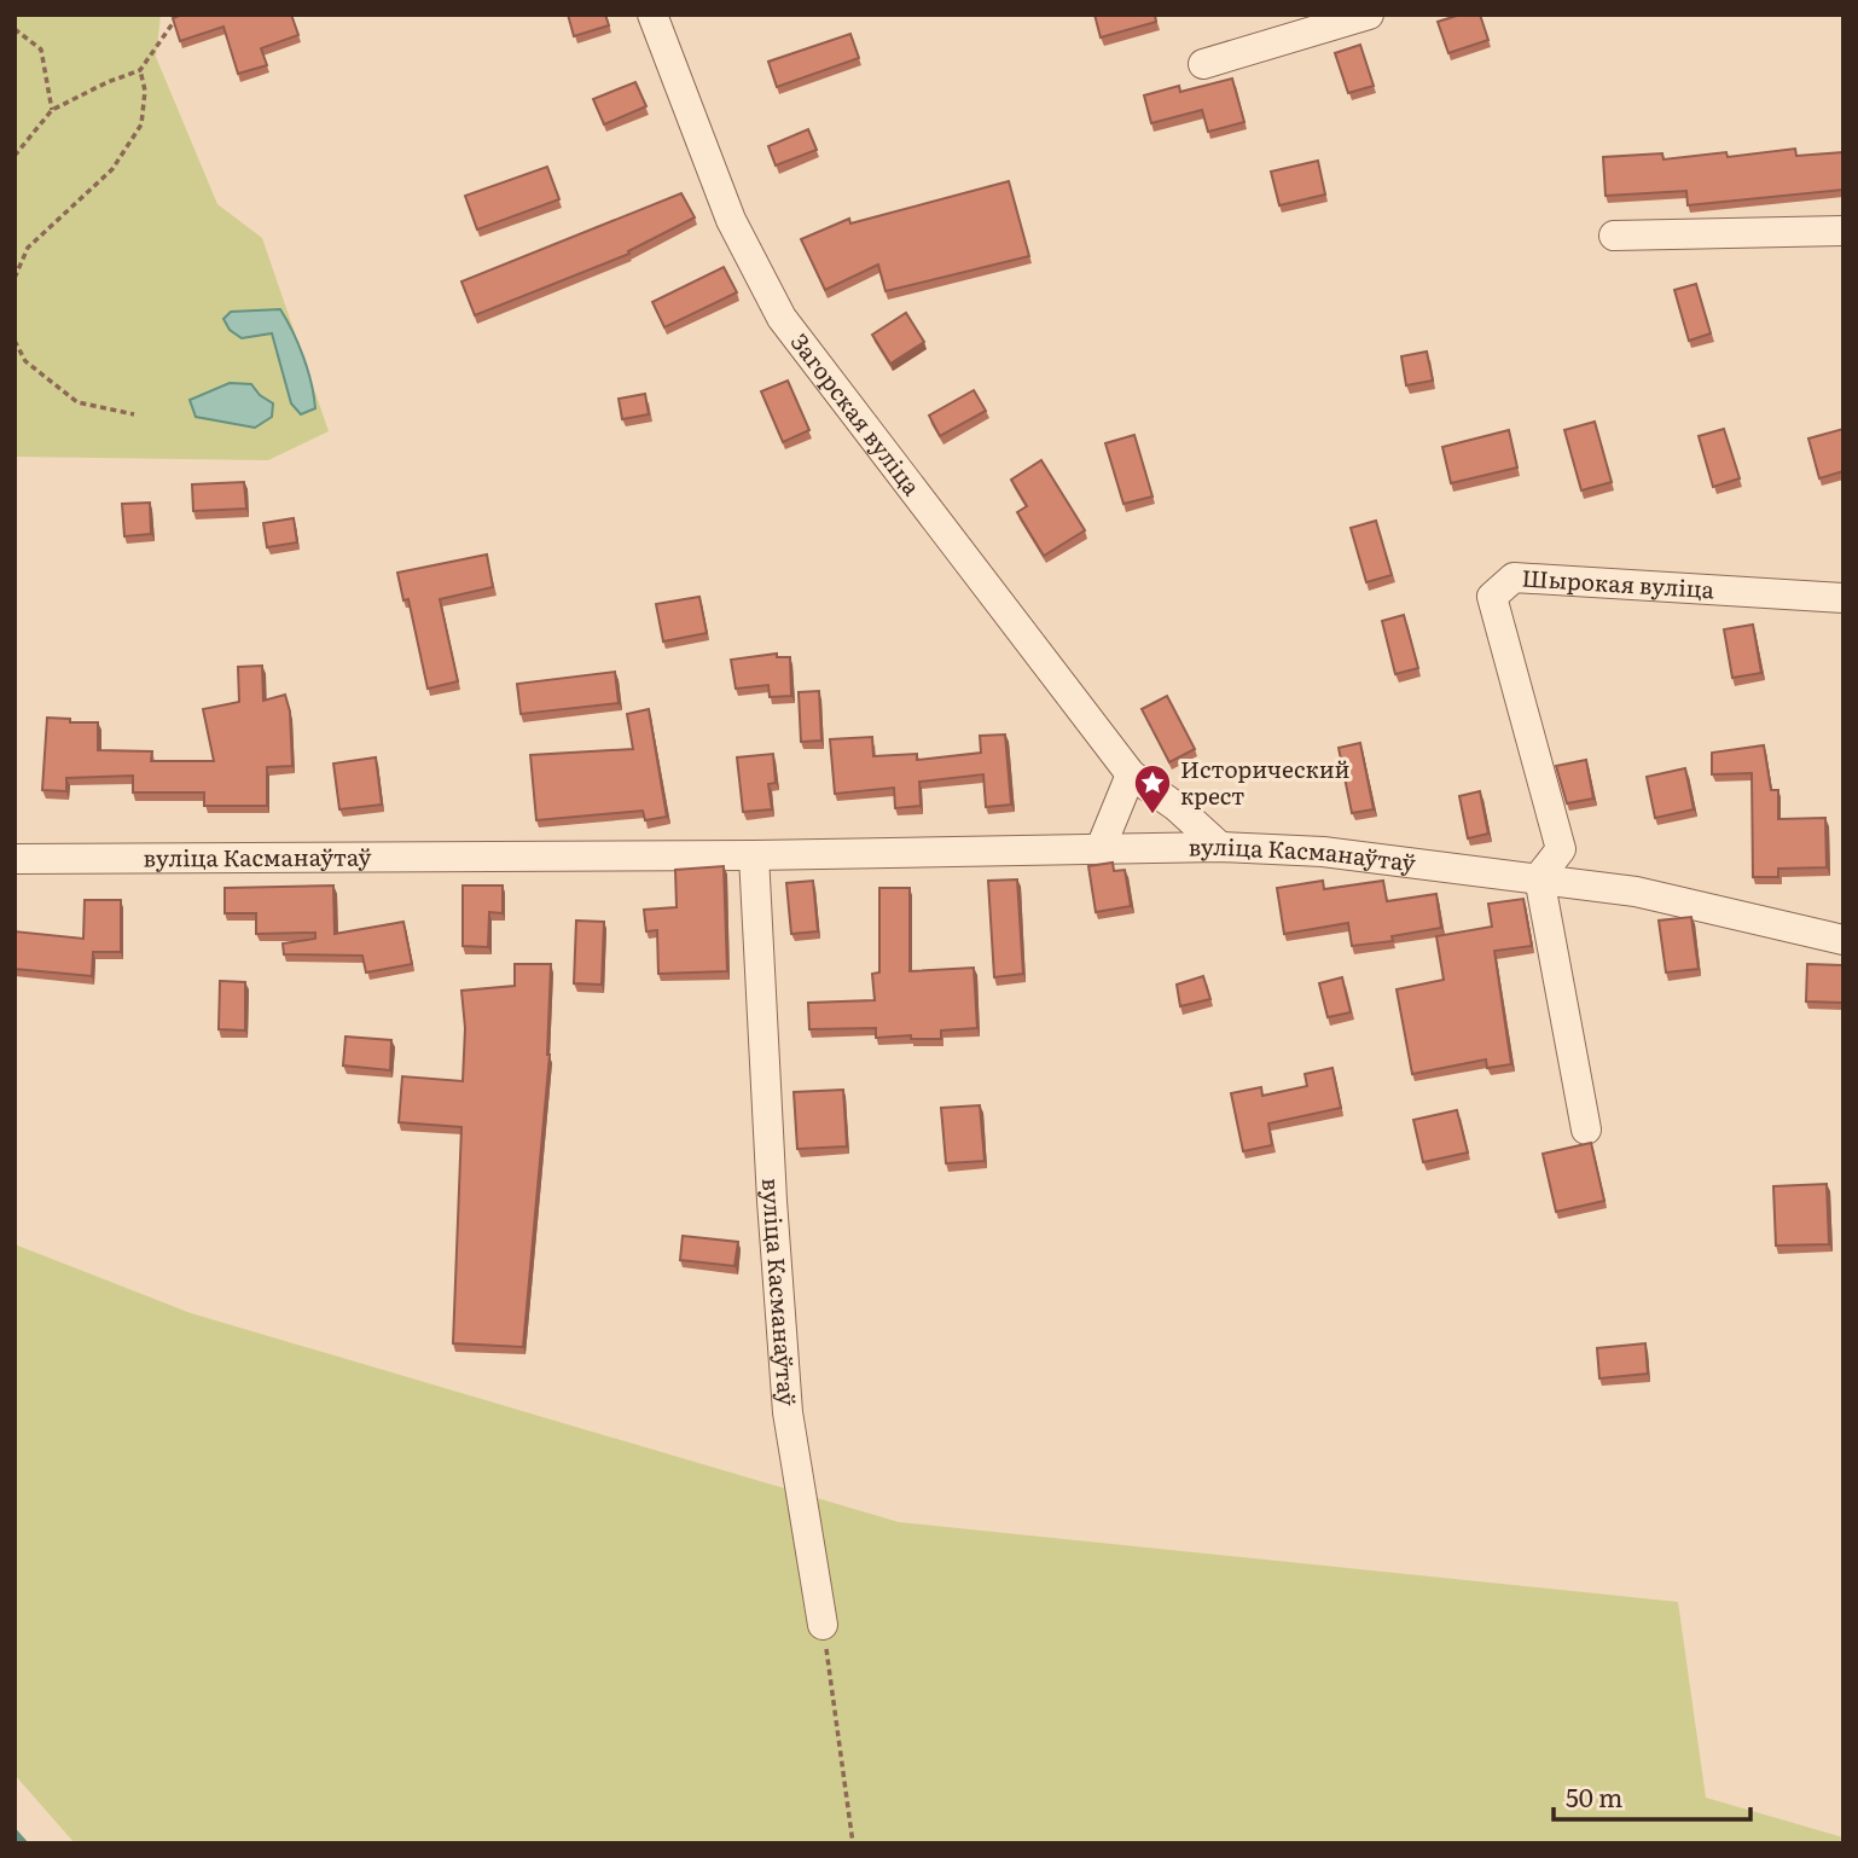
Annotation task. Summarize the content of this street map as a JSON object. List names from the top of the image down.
{
  "streets": {
    "street": ["Загорская вуліца", "Шырокая вуліца", "вуліца Касманаўтаў"]
  },
  "crossings": [
    ["Загорская вуліца", "вуліца Касманаўтаў"],
    ["Шырокая вуліца", "вуліца Касманаўтаў"]
  ],
  "places": {
    "place": ["Исторический крест"]
  },
  "scale_bar": "50 m"
}
